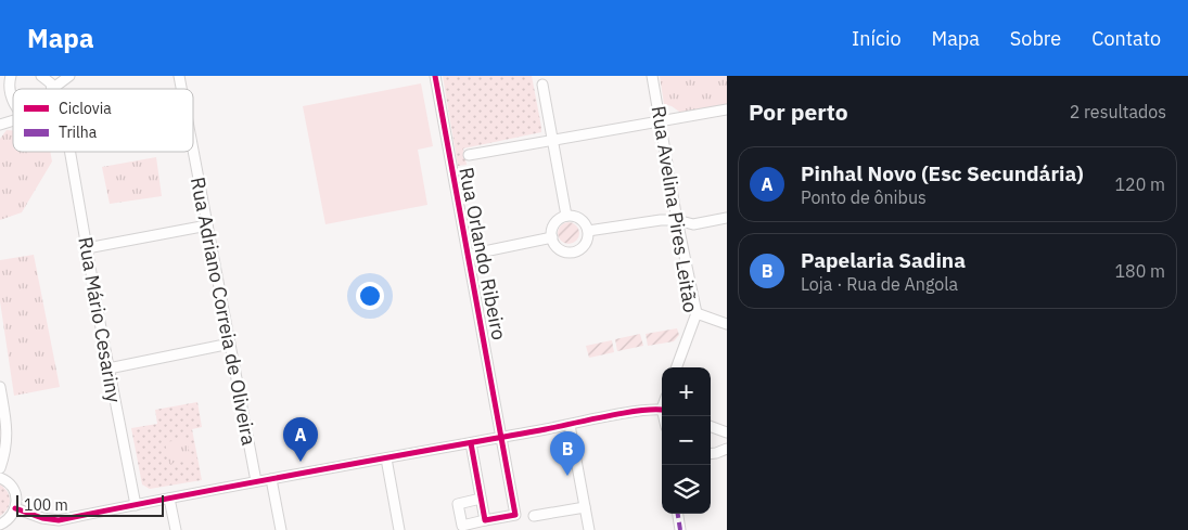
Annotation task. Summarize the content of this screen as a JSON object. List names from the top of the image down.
{
  "streets": {
    "street": [
      "Rua Avelina Pires Leitão",
      "Rua Orlando Ribeiro",
      "Rua Adriano Correia de Oliveira",
      "Rua Mário Cesariny"
    ]
  },
  "legend": ["Ciclovia", "Trilha"],
  "scale_bar": "100 m",
  "page": {
    "header": "Mapa",
    "nav": [
      "Início",
      "Mapa",
      "Sobre",
      "Contato"
    ],
    "heading": ["Por perto", "2 resultados"],
    "list": [
      {
        "mark": "A",
        "name": "Pinhal Novo (Esc Secundária)",
        "note": "Ponto de ônibus",
        "value": "120 m"
      },
      {
        "mark": "B",
        "name": "Papelaria Sadina",
        "note": "Loja · Rua de Angola",
        "value": "180 m"
      }
    ],
    "map_buttons": ["+", "−"],
    "pins": ["A", "B"],
    "scale": "100 m"
  }
}
